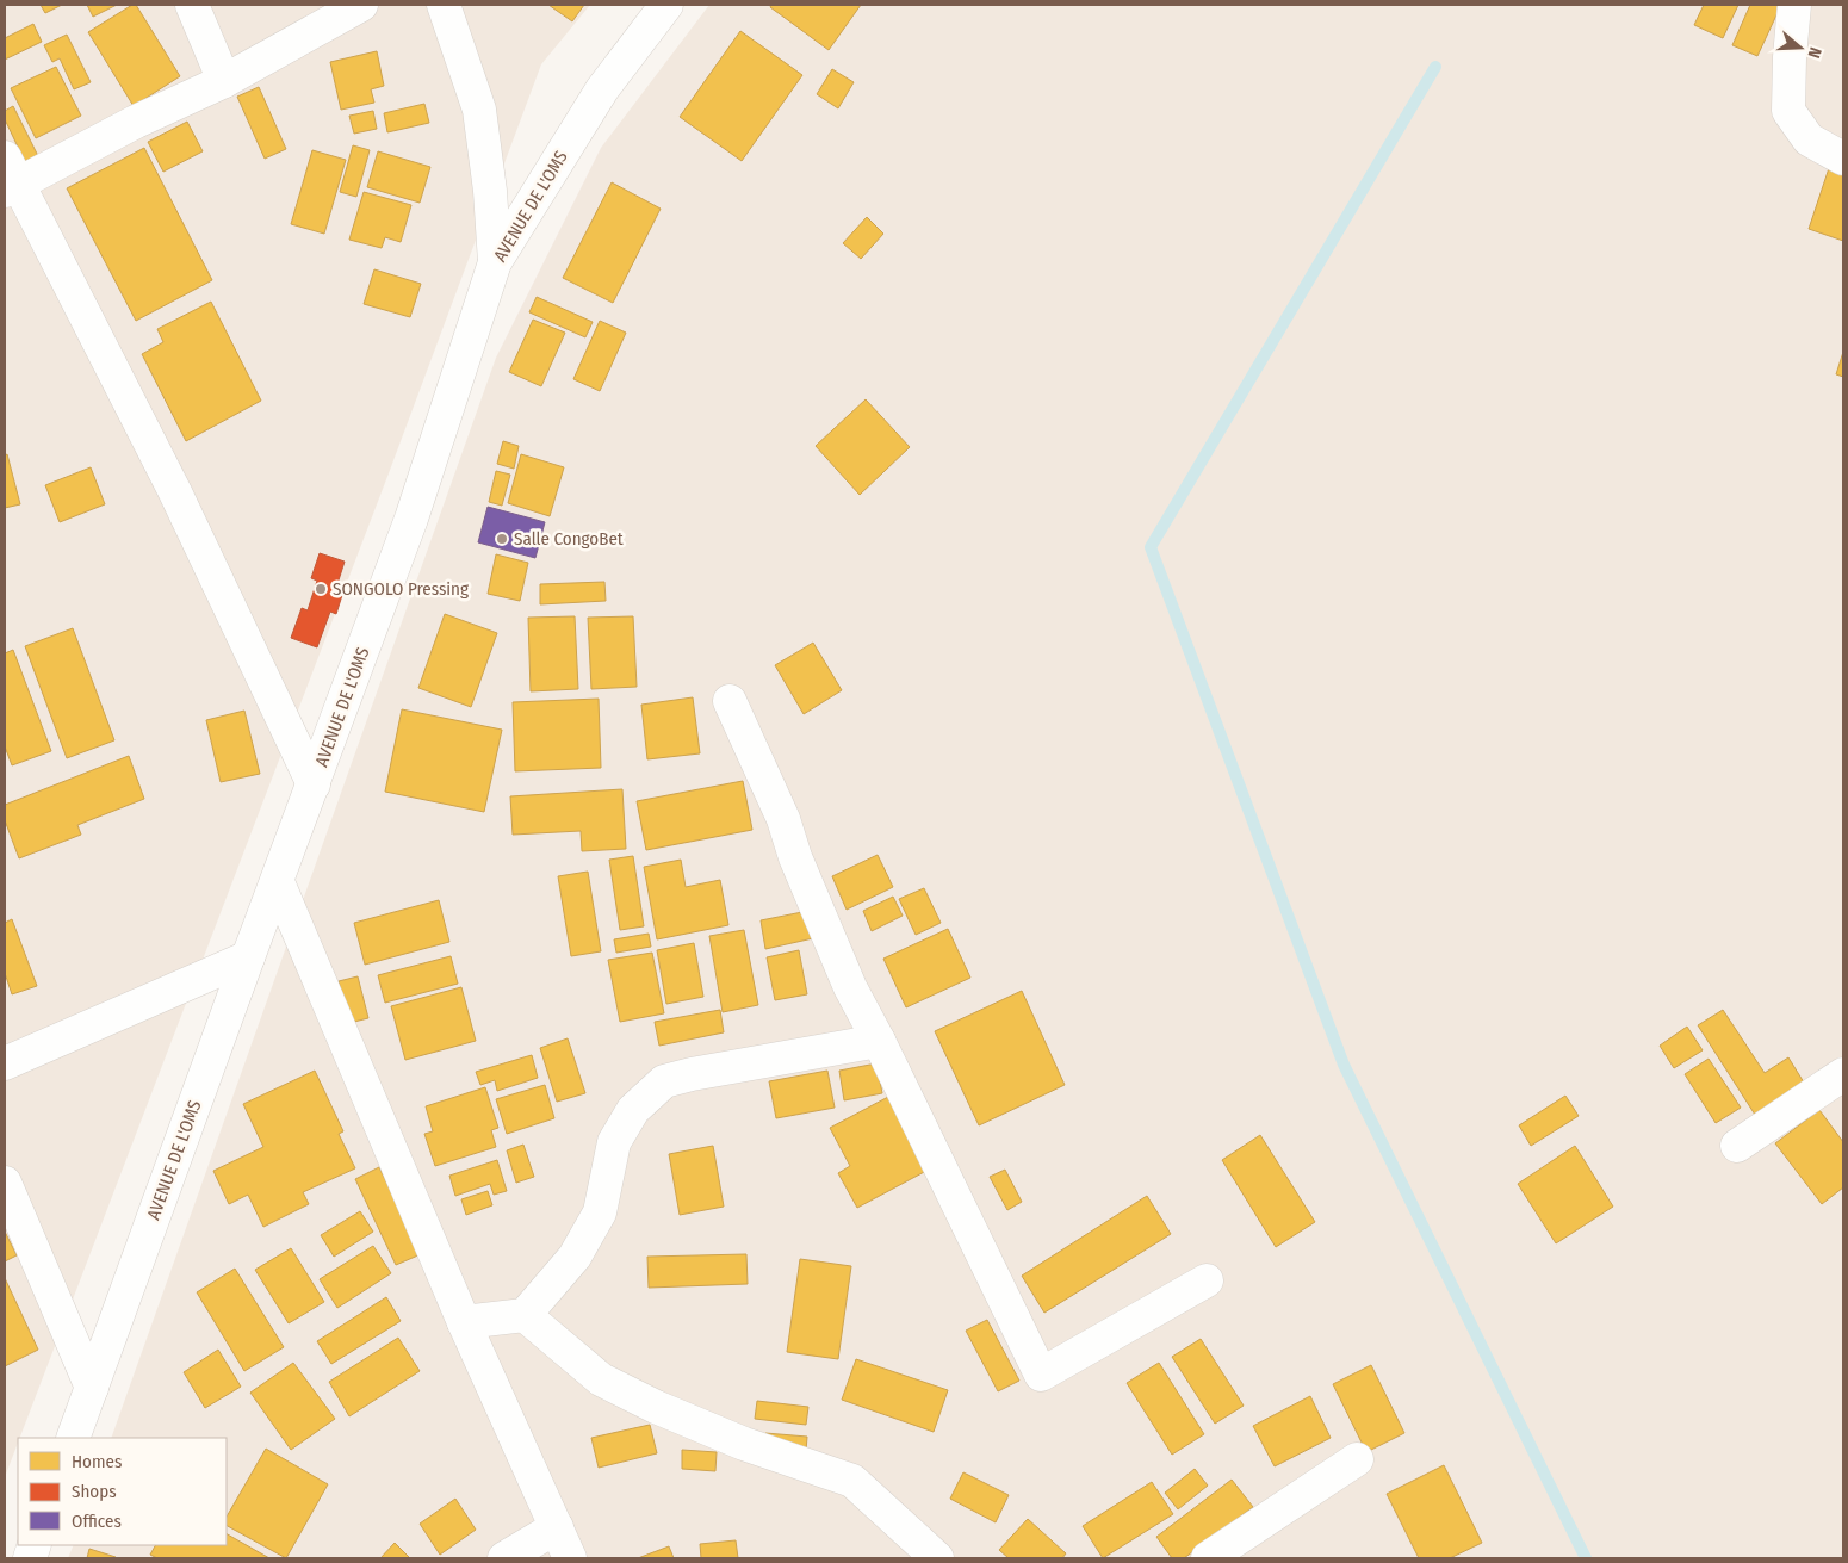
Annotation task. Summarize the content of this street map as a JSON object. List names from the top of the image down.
{
  "streets": {
    "street": ["AVENUE DE L'OMS"]
  },
  "places": ["Salle CongoBet", "SONGOLO Pressing"],
  "legend": ["Homes", "Shops", "Offices"],
  "north": "right"
}
